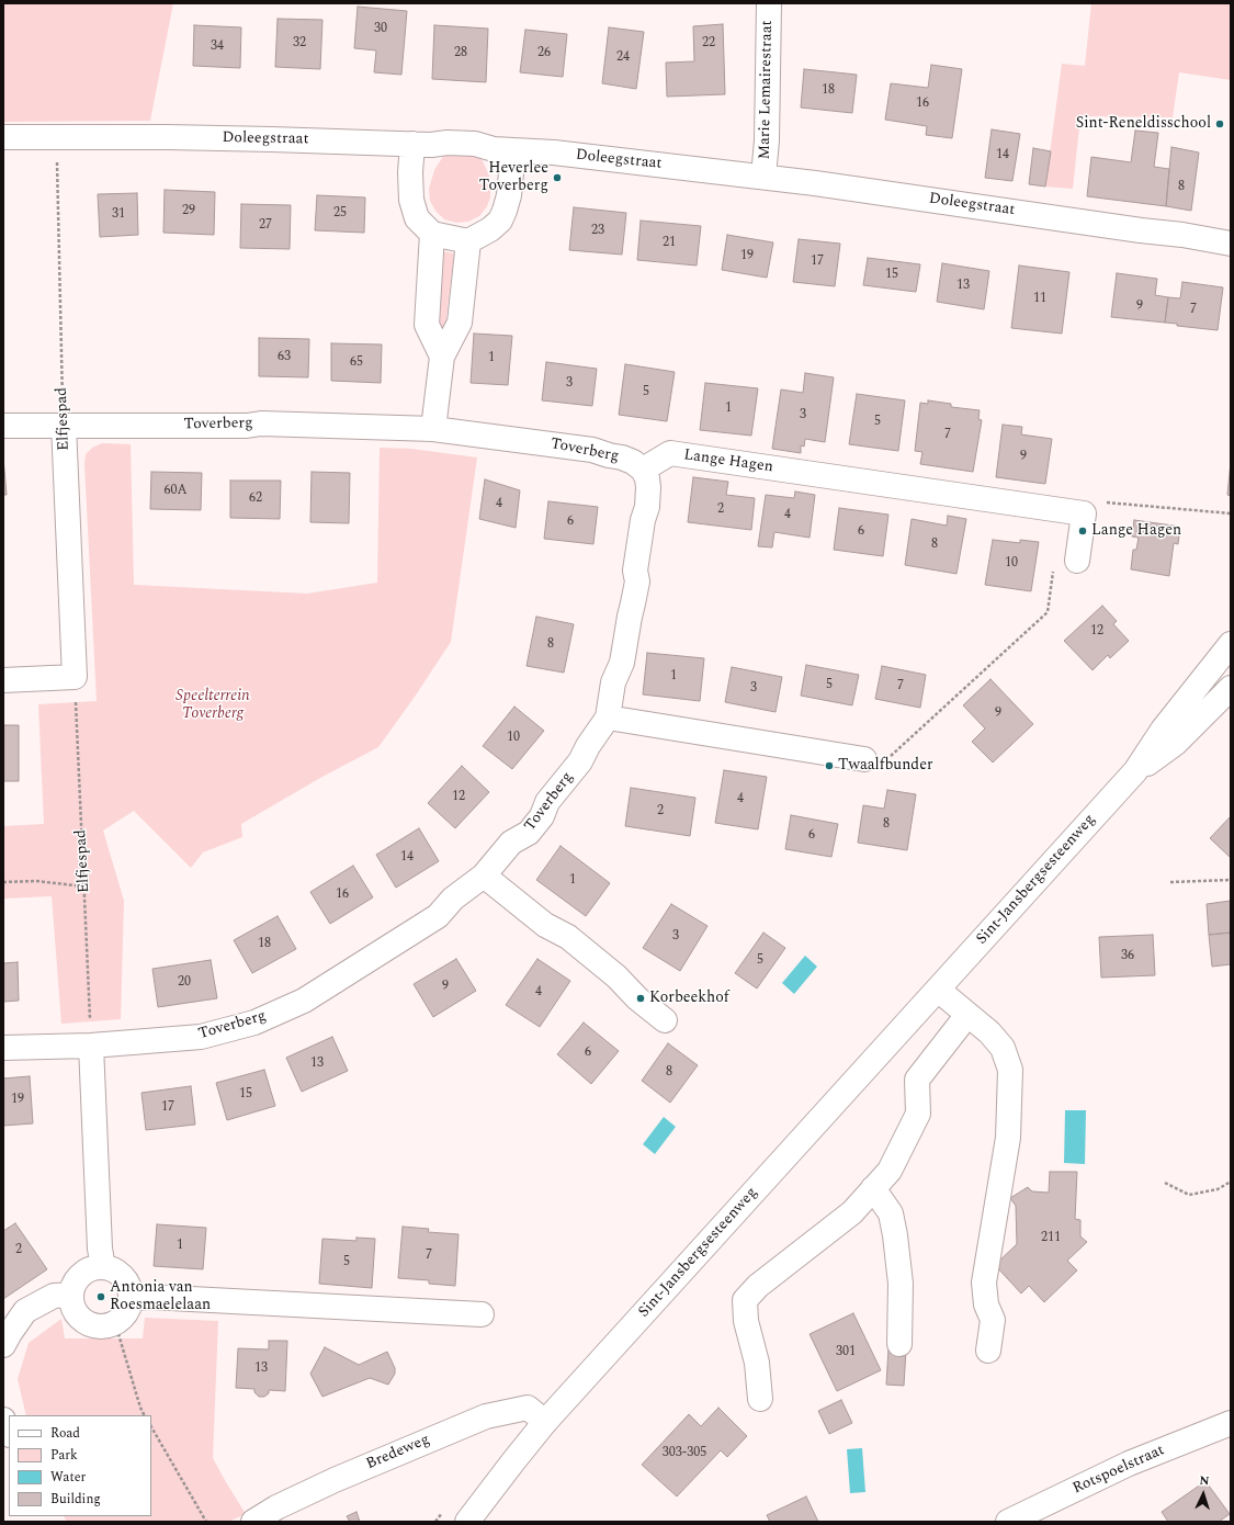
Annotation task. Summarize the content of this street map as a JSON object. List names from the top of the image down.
{
  "streets": {
    "street": [
      "Marie Lemairestraat",
      "Doleegstraat",
      "Elfjespad",
      "Toverberg",
      "Lange Hagen",
      "Sint-Jansbergsesteenweg",
      "Bredeweg",
      "Rotspoelstraat"
    ]
  },
  "crossings": [
    ["Marie Lemairestraat", "Doleegstraat"],
    ["Elfjespad", "Toverberg"],
    ["Toverberg", "Lange Hagen"],
    ["Sint-Jansbergsesteenweg", "Bredeweg"]
  ],
  "parks": ["Speelterrein Toverberg"],
  "places": [
    "Sint-Reneldisschool",
    "Heverlee Toverberg",
    "Lange Hagen",
    "Twaalfbunder",
    "Korbeekhof",
    "Antonia van Roesmaelelaan"
  ],
  "house_numbers": [
    "30",
    "32",
    "22",
    "34",
    "28",
    "26",
    "24",
    "18",
    "16",
    "14",
    "8",
    "29",
    "25",
    "31",
    "27",
    "23",
    "21",
    "19",
    "17",
    "15",
    "13",
    "11",
    "9",
    "7",
    "63",
    "1",
    "65",
    "3",
    "5",
    "1",
    "3",
    "5",
    "7",
    "9",
    "60A",
    "62",
    "4",
    "2",
    "4",
    "6",
    "6",
    "8",
    "10",
    "12",
    "8",
    "1",
    "5",
    "7",
    "3",
    "9",
    "10",
    "12",
    "4",
    "2",
    "8",
    "6",
    "14",
    "1",
    "16",
    "3",
    "18",
    "36",
    "5",
    "20",
    "9",
    "4",
    "6",
    "13",
    "8",
    "15",
    "19",
    "17",
    "211",
    "1",
    "2",
    "7",
    "5",
    "301",
    "13",
    "303-305"
  ],
  "legend": [
    "Road",
    "Park",
    "Water",
    "Building"
  ],
  "north": "top"
}
